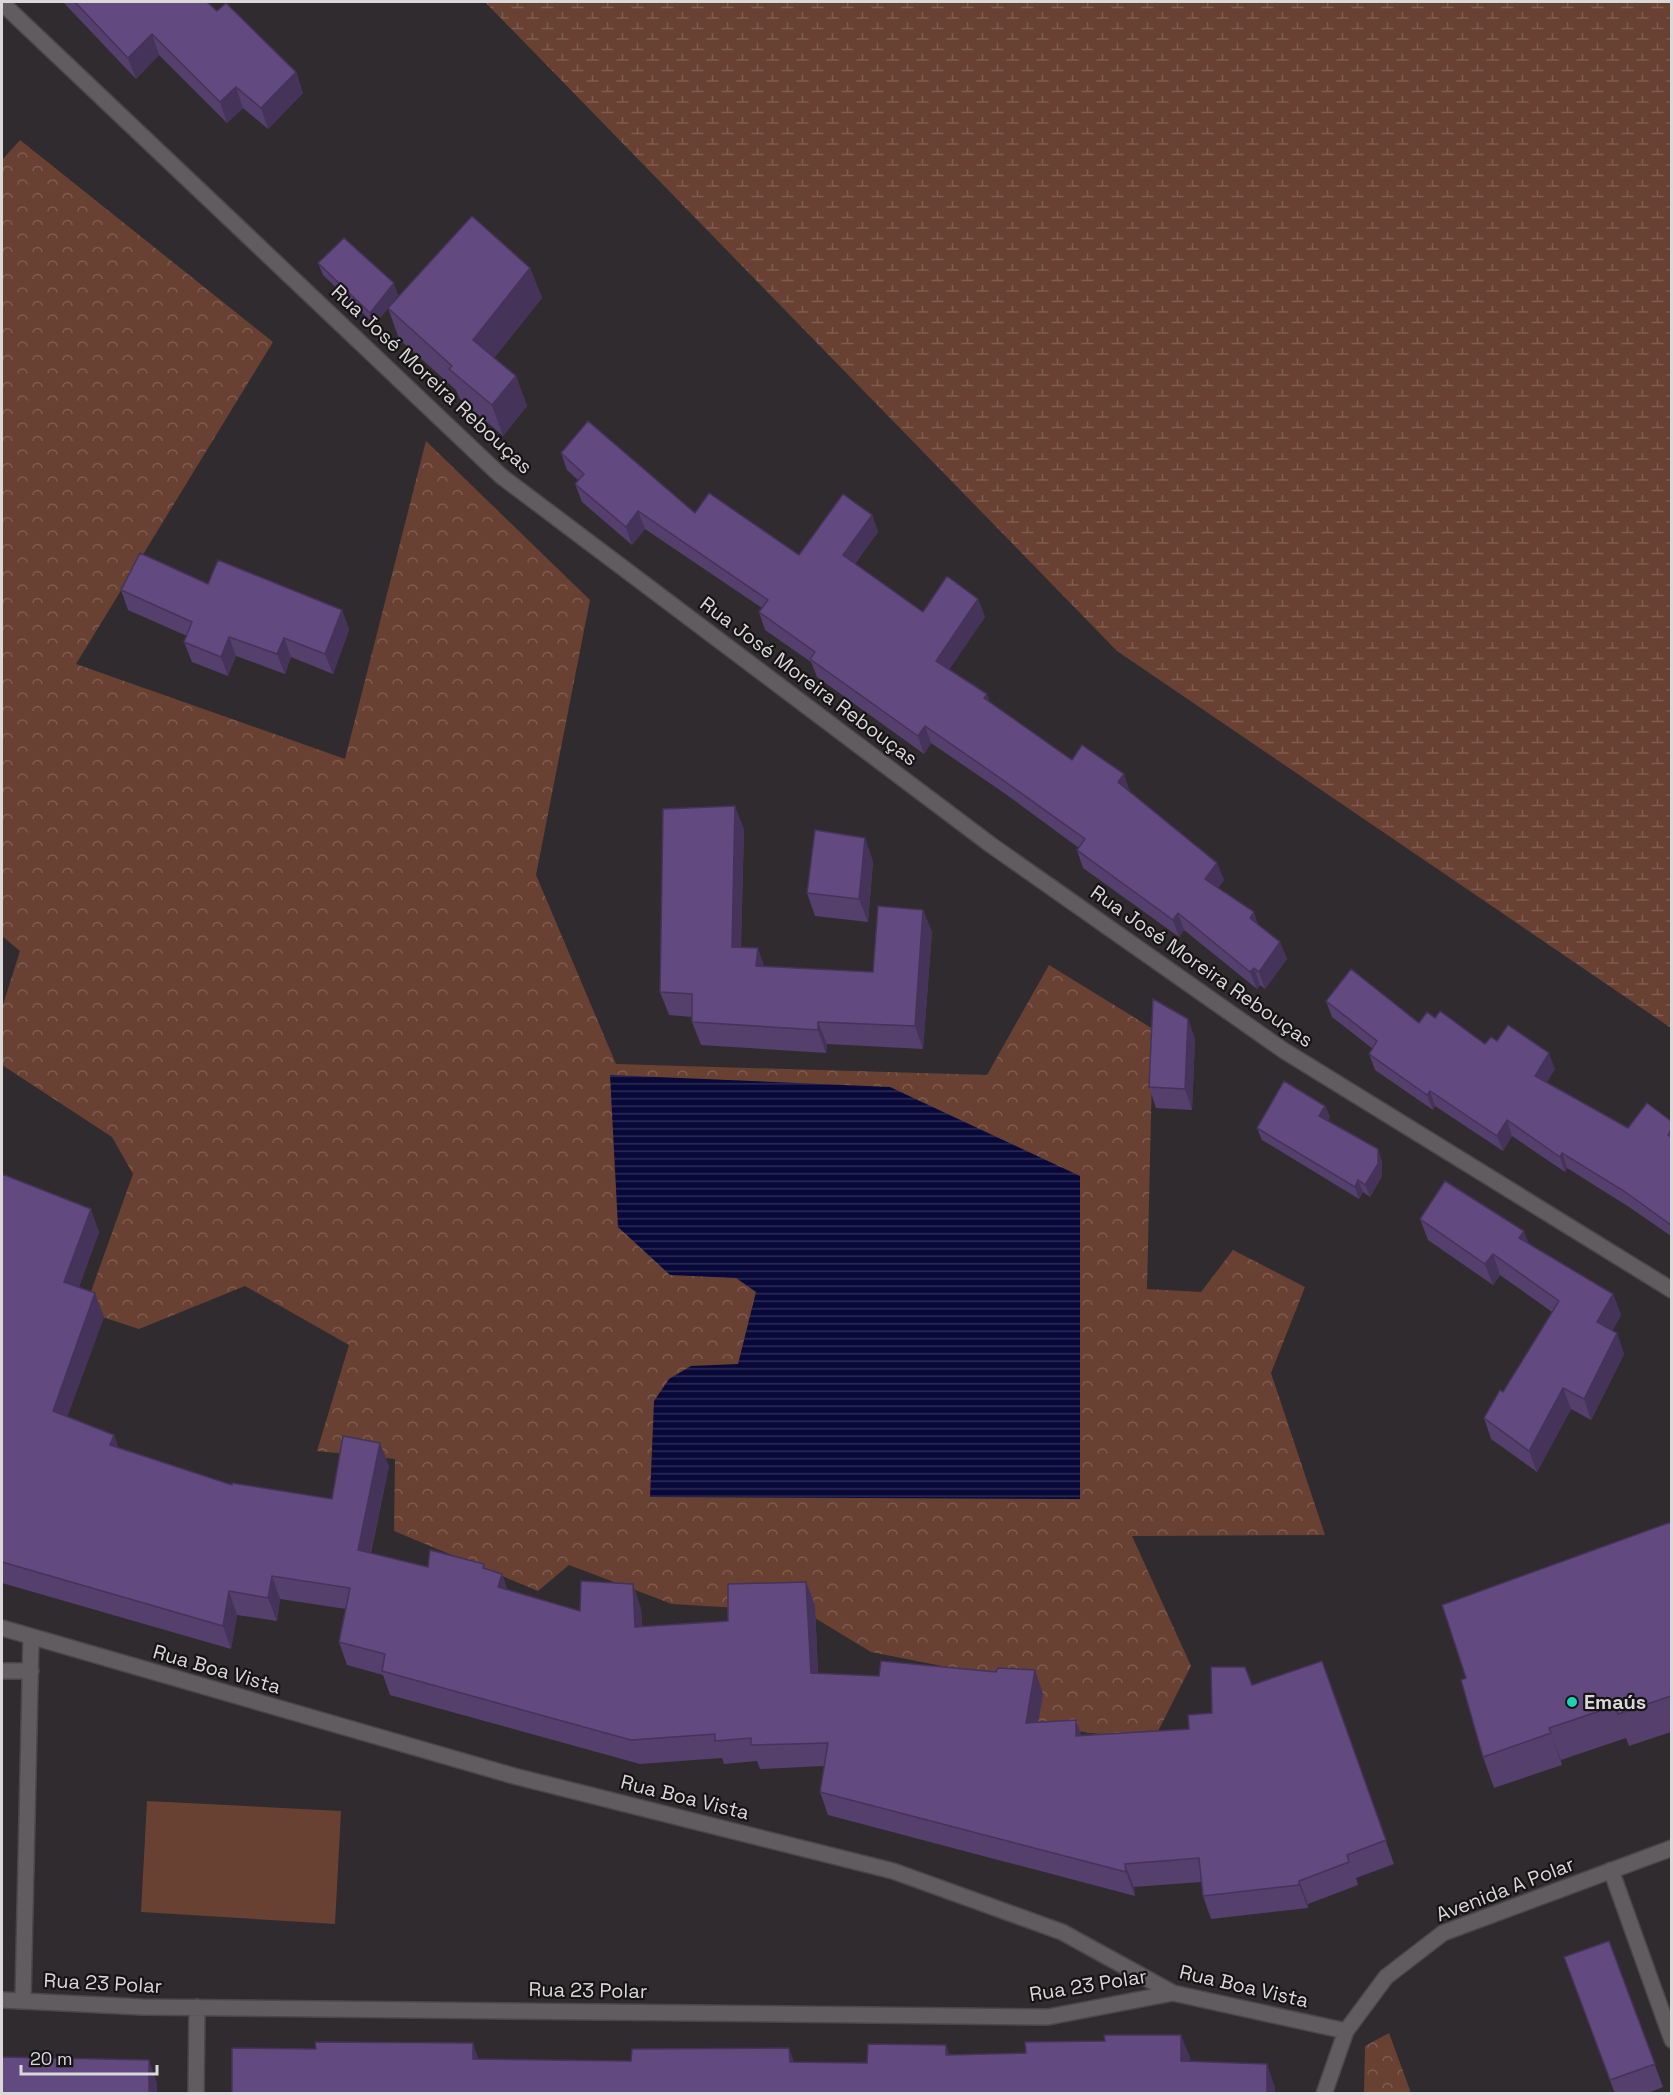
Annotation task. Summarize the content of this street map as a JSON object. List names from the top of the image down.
{
  "streets": {
    "street": [
      "Rua José Moreira Rebouças",
      "Rua Boa Vista",
      "Avenida A Polar",
      "Rua 23 Polar"
    ]
  },
  "crossings": [
    ["Rua Boa Vista", "Avenida A Polar"],
    ["Rua Boa Vista", "Rua 23 Polar"]
  ],
  "places": ["Emaús"],
  "scale_bar": "20 m"
}
